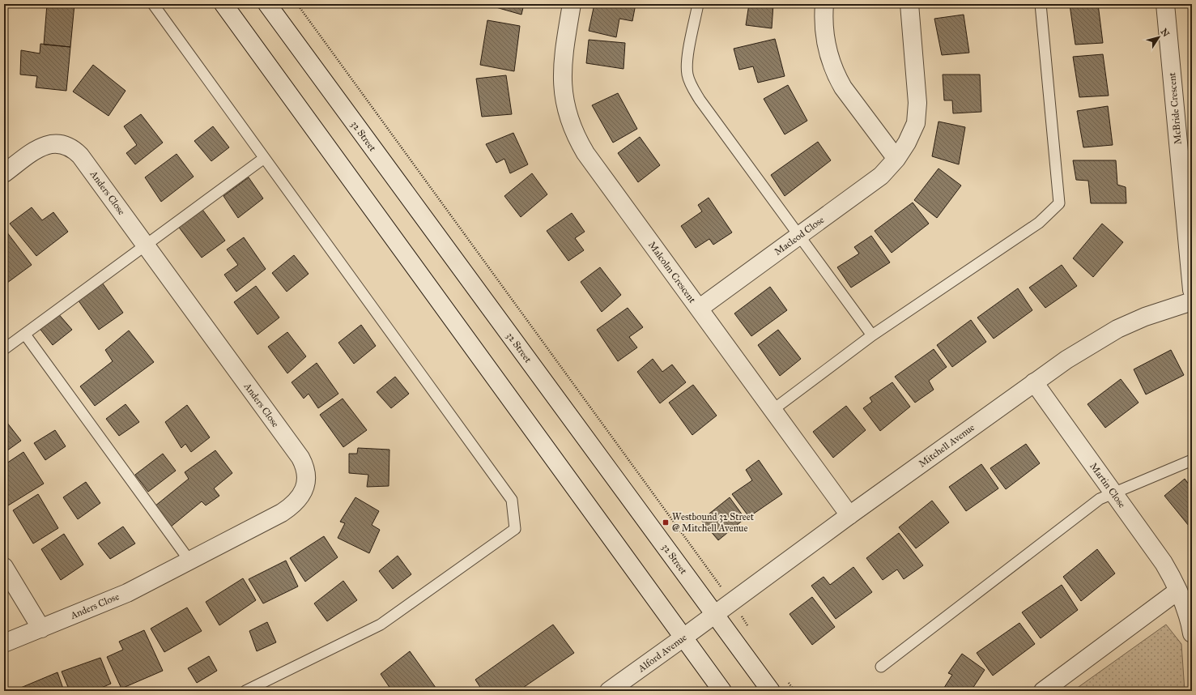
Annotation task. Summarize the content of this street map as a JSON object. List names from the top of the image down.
{
  "streets": {
    "street": [
      "McBride Crescent",
      "32 Street",
      "Anders Close",
      "Macleod Close",
      "Malcolm Crescent",
      "Mitchell Avenue",
      "Martin Close",
      "Alford Avenue"
    ]
  },
  "crossings": [
    ["32 Street", "Mitchell Avenue"],
    ["32 Street", "Alford Avenue"],
    ["Macleod Close", "Malcolm Crescent"],
    ["Malcolm Crescent", "Mitchell Avenue"],
    ["Mitchell Avenue", "Martin Close"],
    ["Mitchell Avenue", "Alford Avenue"]
  ],
  "places": {
    "transit": ["Westbound 32 Street @ Mitchell Avenue"]
  },
  "north": "top right"
}
